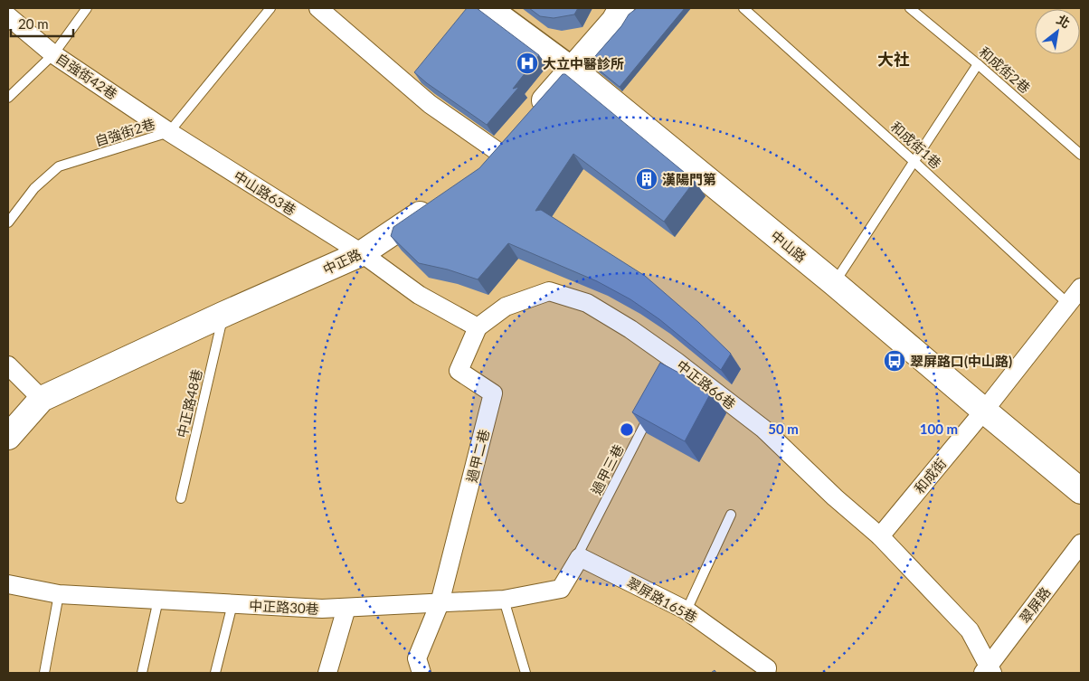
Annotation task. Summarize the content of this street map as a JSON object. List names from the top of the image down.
{
  "streets": {
    "main road": ["中山路", "中正路"],
    "street": [
      "自強街42巷",
      "中山路63巷",
      "中正路66巷",
      "過甲二巷",
      "和成街",
      "翠屏路165巷",
      "翠屏路",
      "中正路30巷"
    ],
    "lane": [
      "和成街2巷",
      "自強街2巷",
      "和成街1巷",
      "中正路48巷",
      "過甲三巷"
    ]
  },
  "crossings": [
    ["自強街42巷", "自強街2巷"],
    ["自強街42巷", "中山路63巷"],
    ["自強街2巷", "中山路63巷"],
    ["和成街1巷", "和成街"],
    ["中山路63巷", "中正路"],
    ["中山路", "和成街"],
    ["中正路", "中正路48巷"],
    ["中正路66巷", "過甲二巷"],
    ["中正路66巷", "和成街"],
    ["中正路66巷", "翠屏路"],
    ["過甲二巷", "中正路30巷"],
    ["過甲三巷", "翠屏路165巷"],
    ["過甲三巷", "中正路30巷"],
    ["翠屏路165巷", "中正路30巷"]
  ],
  "districts": ["大社"],
  "places": {
    "hospital": ["大立中醫診所"],
    "building": ["漢陽門第"],
    "bus stop": ["翠屏路口(中山路)"]
  },
  "scale_bar": "20 m",
  "north": "top right",
  "rings": ["50 m", "100 m"]
}
